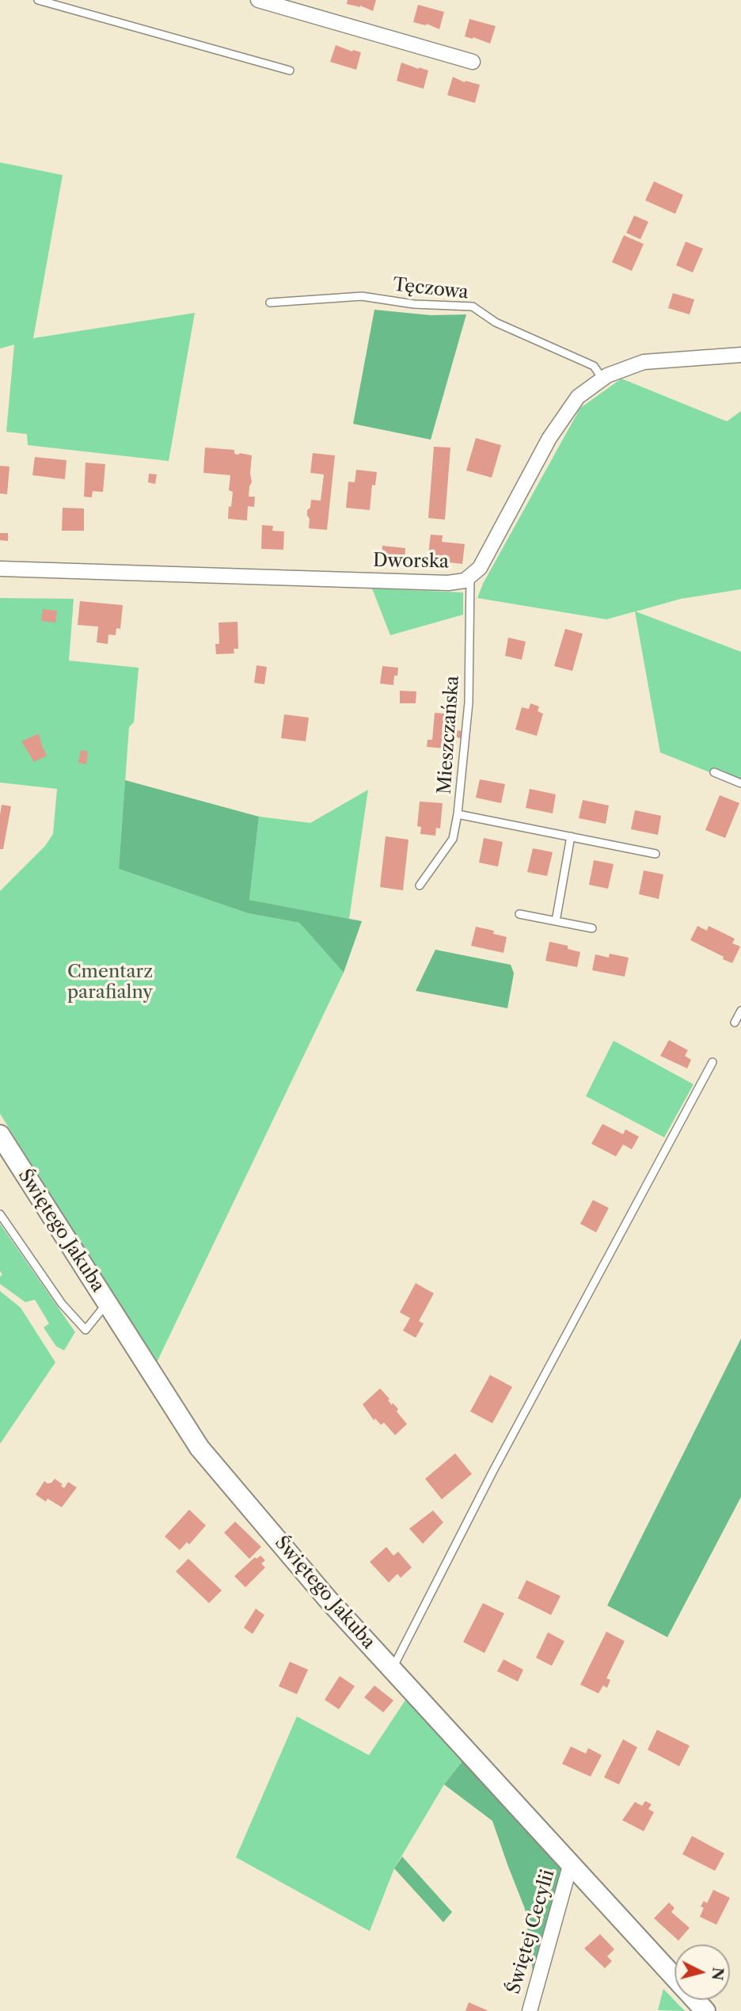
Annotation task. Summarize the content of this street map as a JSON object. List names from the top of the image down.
{
  "streets": {
    "street": ["Dworska", "Świętego Jakuba", "Świętej Cecylii"],
    "lane": ["Tęczowa", "Mieszczańska"]
  },
  "crossings": [
    ["Tęczowa", "Dworska"],
    ["Dworska", "Mieszczańska"],
    ["Świętego Jakuba", "Świętej Cecylii"]
  ],
  "parks": ["Cmentarz parafialny"],
  "north": "right"
}
